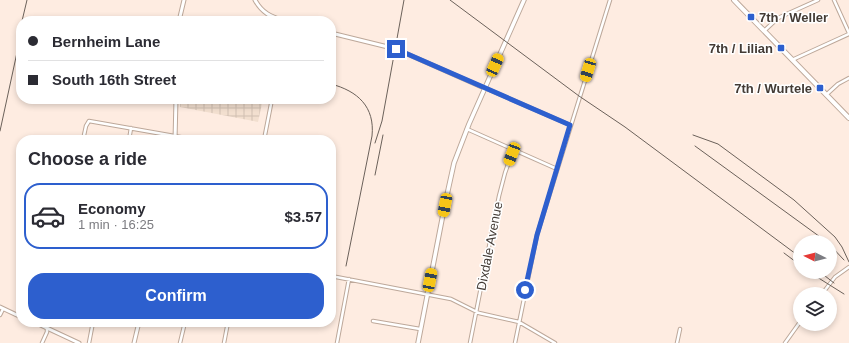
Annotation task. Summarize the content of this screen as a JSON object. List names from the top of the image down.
{
  "streets": {
    "street": ["Dixdale Avenue"]
  },
  "places": {
    "transit": ["7th / Weller", "7th / Lilian", "7th / Wurtele"]
  },
  "north": "left",
  "page": {
    "banner": ["Bernheim Lane", "South 16th Street"],
    "heading": "Choose a ride",
    "list": [
      {
        "name": "Economy",
        "note": "1 min · 16:25",
        "value": "$3.57"
      }
    ],
    "buttons": "Confirm"
  }
}
